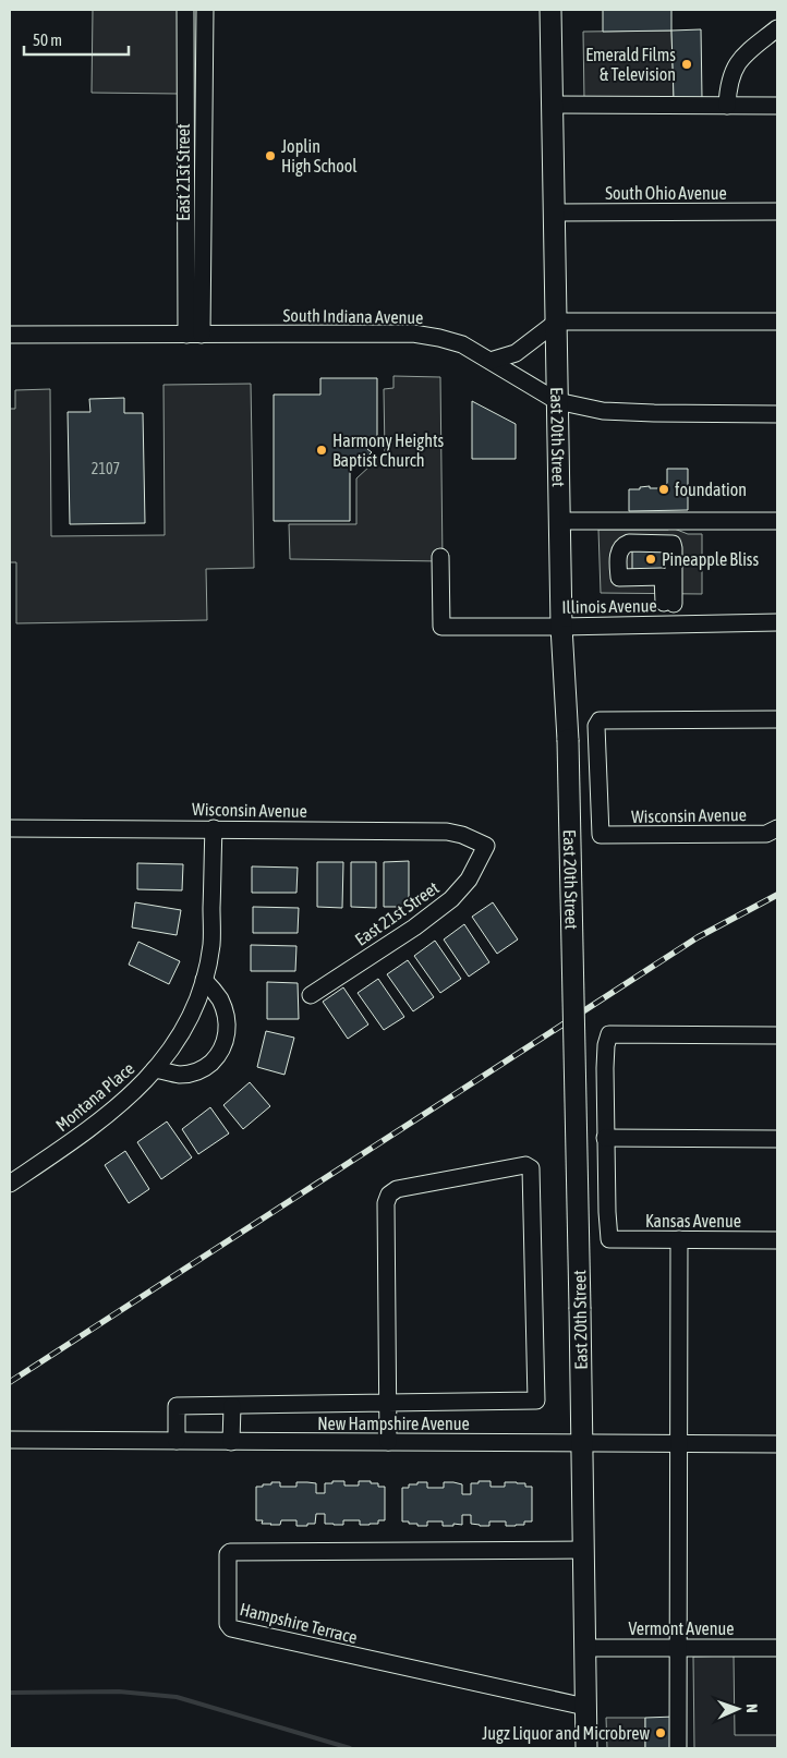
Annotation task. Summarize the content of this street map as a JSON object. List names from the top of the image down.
{
  "streets": {
    "main road": ["East 20th Street"],
    "street": [
      "East 21st Street",
      "South Ohio Avenue",
      "South Indiana Avenue",
      "Illinois Avenue",
      "Wisconsin Avenue",
      "Montana Place",
      "Kansas Avenue",
      "New Hampshire Avenue",
      "Hampshire Terrace",
      "Vermont Avenue"
    ]
  },
  "crossings": [
    ["East 21st Street", "South Indiana Avenue"],
    ["East 21st Street", "Wisconsin Avenue"],
    ["South Ohio Avenue", "East 20th Street"],
    ["South Indiana Avenue", "East 20th Street"],
    ["East 20th Street", "Illinois Avenue"],
    ["East 20th Street", "New Hampshire Avenue"],
    ["East 20th Street", "Hampshire Terrace"],
    ["East 20th Street", "Vermont Avenue"],
    ["Wisconsin Avenue", "Montana Place"]
  ],
  "places": [
    "Emerald Films & Television",
    "Joplin High School",
    "Harmony Heights Baptist Church",
    "foundation",
    "Pineapple Bliss",
    "Jugz Liquor and Microbrew"
  ],
  "house_numbers": ["2107"],
  "scale_bar": "50 m",
  "north": "right"
}
